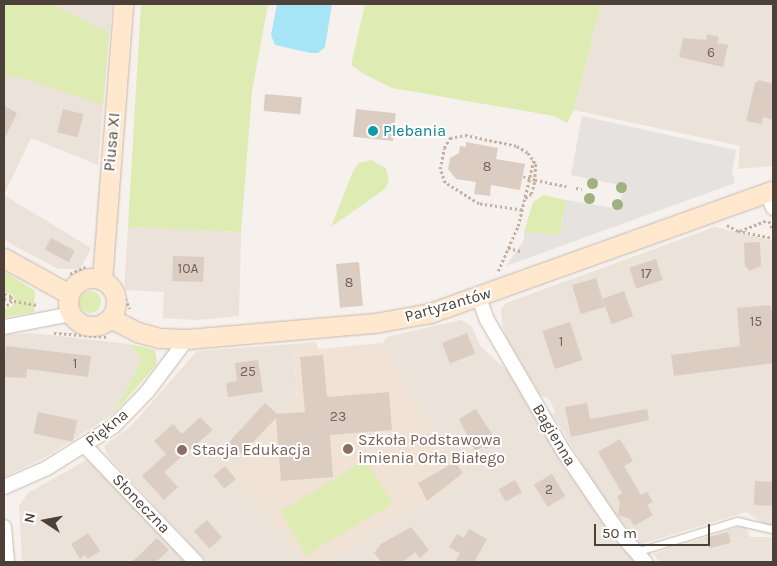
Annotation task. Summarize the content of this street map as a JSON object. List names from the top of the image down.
{
  "streets": {
    "street": [
      "Piusa XI",
      "Partyzantów",
      "Piękna",
      "Bagienna",
      "Słoneczna"
    ]
  },
  "crossings": [
    ["Piusa XI", "Partyzantów"],
    ["Partyzantów", "Piękna"],
    ["Partyzantów", "Bagienna"],
    ["Piękna", "Słoneczna"]
  ],
  "places": ["Plebania", "Szkoła Podstawowa imienia Orła Białego", "Stacja Edukacja"],
  "house_numbers": [
    "6",
    "8",
    "10A",
    "17",
    "8",
    "15",
    "1",
    "1",
    "25",
    "23",
    "2"
  ],
  "scale_bar": "50 m",
  "north": "left"
}
